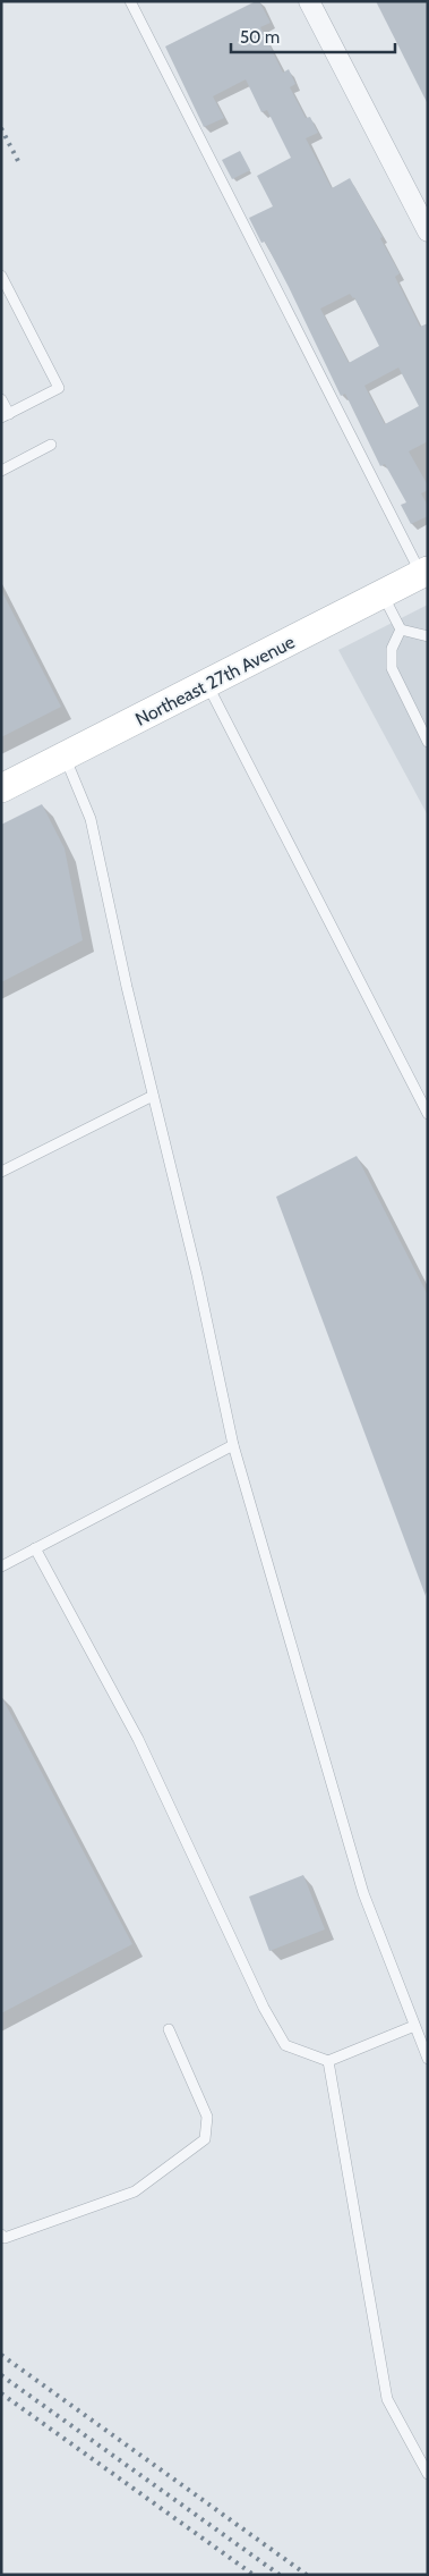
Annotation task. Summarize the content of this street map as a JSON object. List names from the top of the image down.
{
  "streets": {
    "street": ["Northeast 27th Avenue"]
  },
  "scale_bar": "50 m"
}
